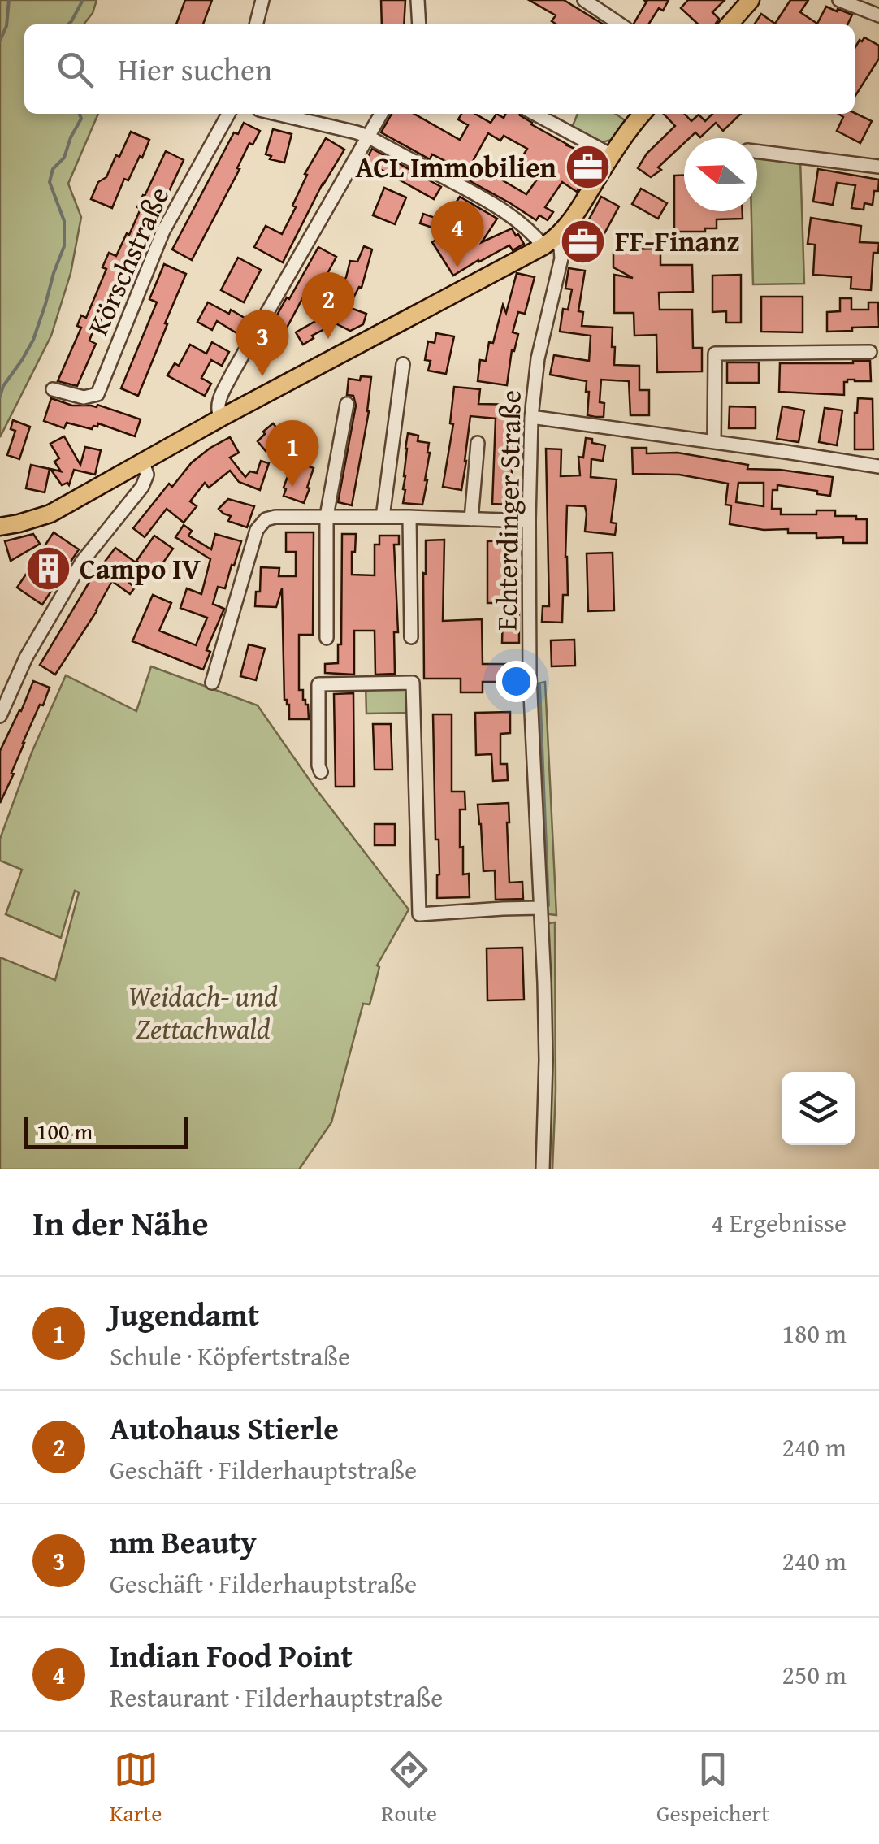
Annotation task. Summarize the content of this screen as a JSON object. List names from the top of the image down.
{
  "streets": {
    "street": ["Körschstraße", "Echterdinger Straße"]
  },
  "parks": ["Weidach- und Zettachwald"],
  "places": {
    "office": ["ACL Immobilien", "FF-Finanz"],
    "building": ["Campo IV"]
  },
  "scale_bar": "100 m",
  "north": "left",
  "page": {
    "search": "Hier suchen",
    "pins": [
      "4",
      "2",
      "3",
      "1"
    ],
    "scale": "100 m",
    "heading": ["In der Nähe", "4 Ergebnisse"],
    "list": [
      {
        "mark": "1",
        "name": "Jugendamt",
        "note": "Schule · Köpfertstraße",
        "value": "180 m"
      },
      {
        "mark": "2",
        "name": "Autohaus Stierle",
        "note": "Geschäft · Filderhauptstraße",
        "value": "240 m"
      },
      {
        "mark": "3",
        "name": "nm Beauty",
        "note": "Geschäft · Filderhauptstraße",
        "value": "240 m"
      },
      {
        "mark": "4",
        "name": "Indian Food Point",
        "note": "Restaurant · Filderhauptstraße",
        "value": "250 m"
      }
    ],
    "nav": ["Karte", "Route", "Gespeichert"]
  }
}
